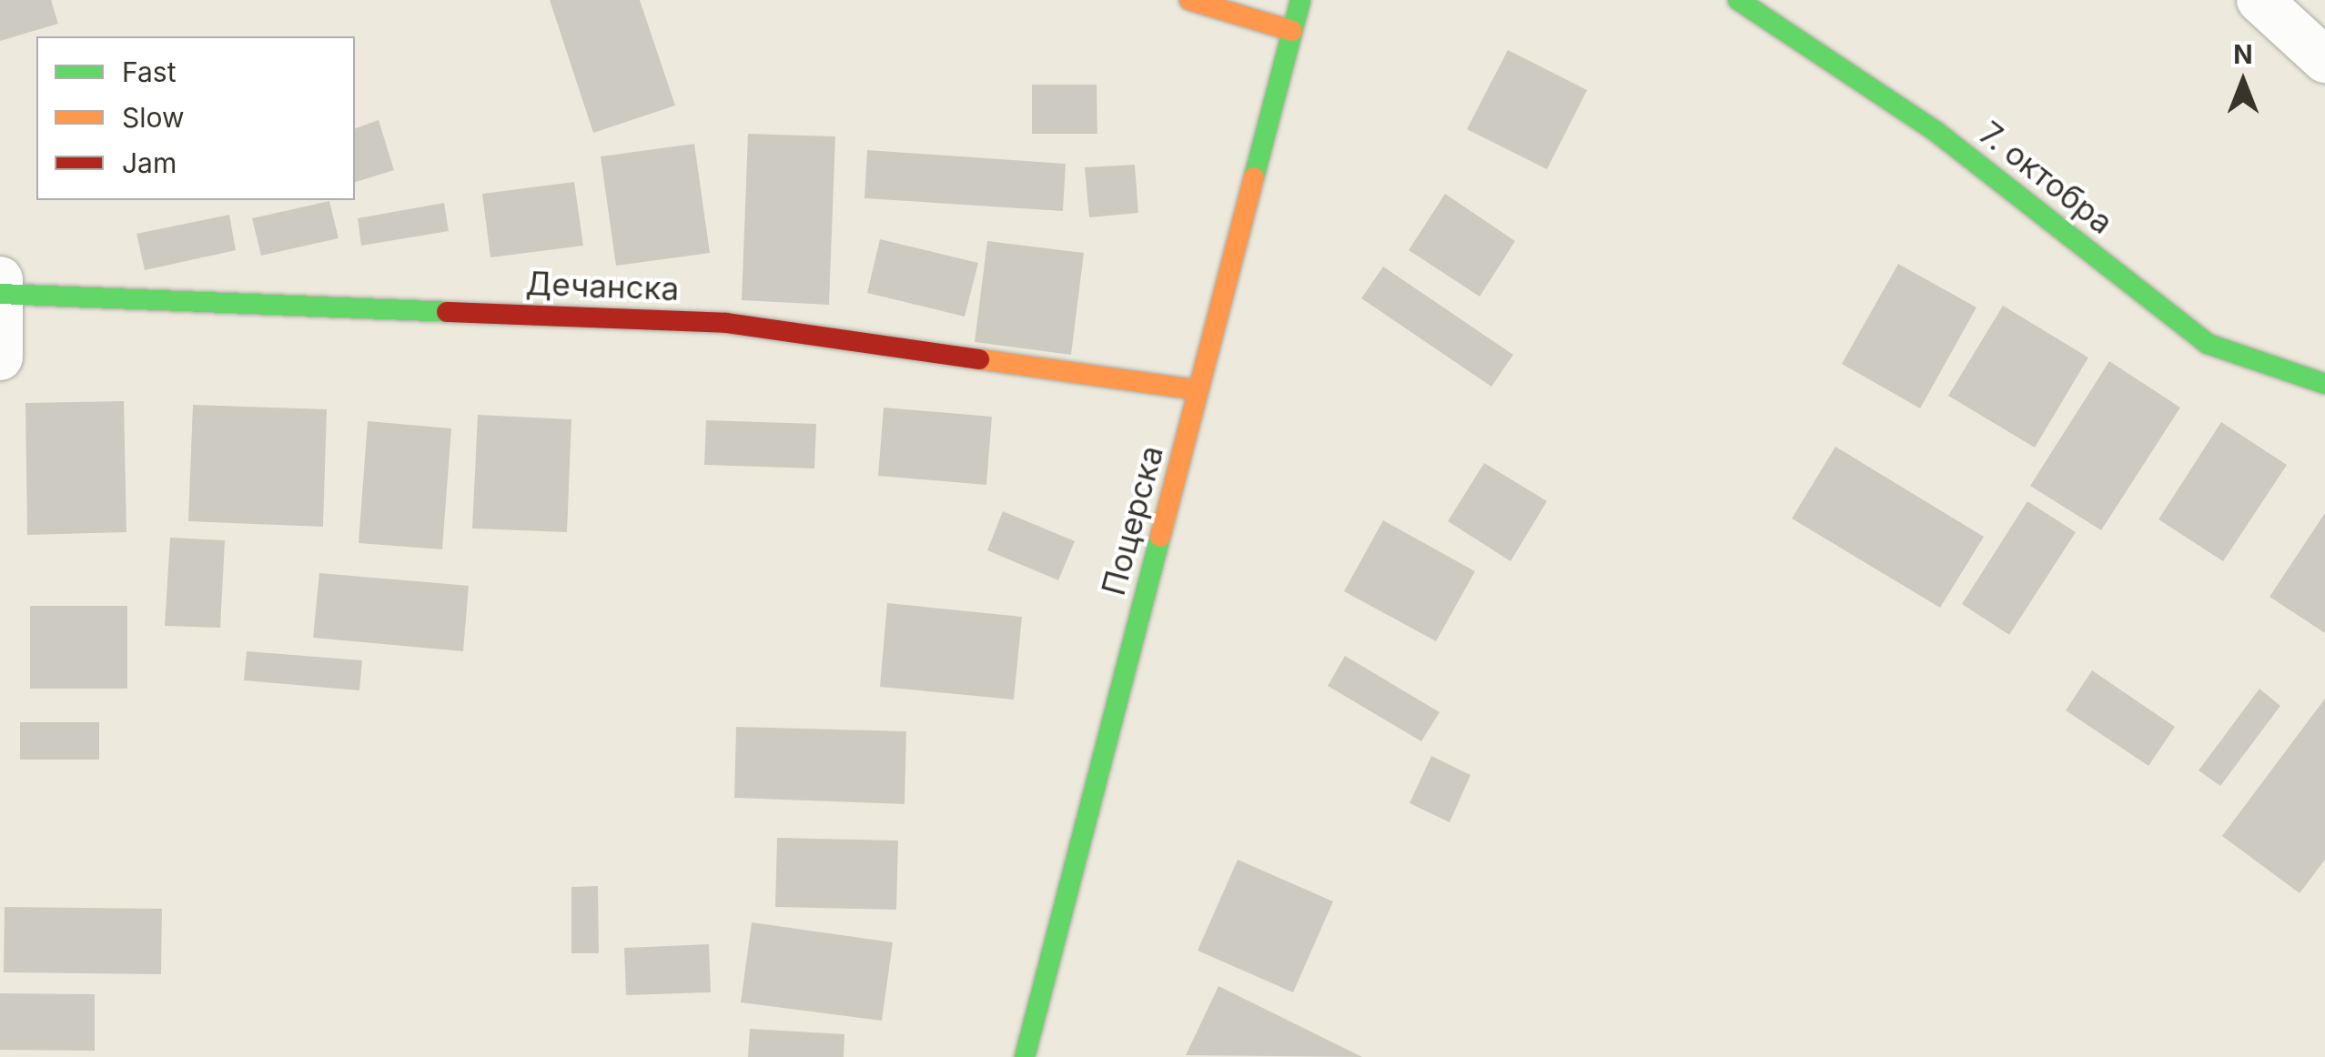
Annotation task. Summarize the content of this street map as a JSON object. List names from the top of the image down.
{
  "streets": {
    "street": ["7. октобра", "Дечанска", "Поцерска"]
  },
  "crossings": [
    ["Дечанска", "Поцерска"]
  ],
  "legend": ["Fast", "Slow", "Jam"],
  "north": "top"
}
